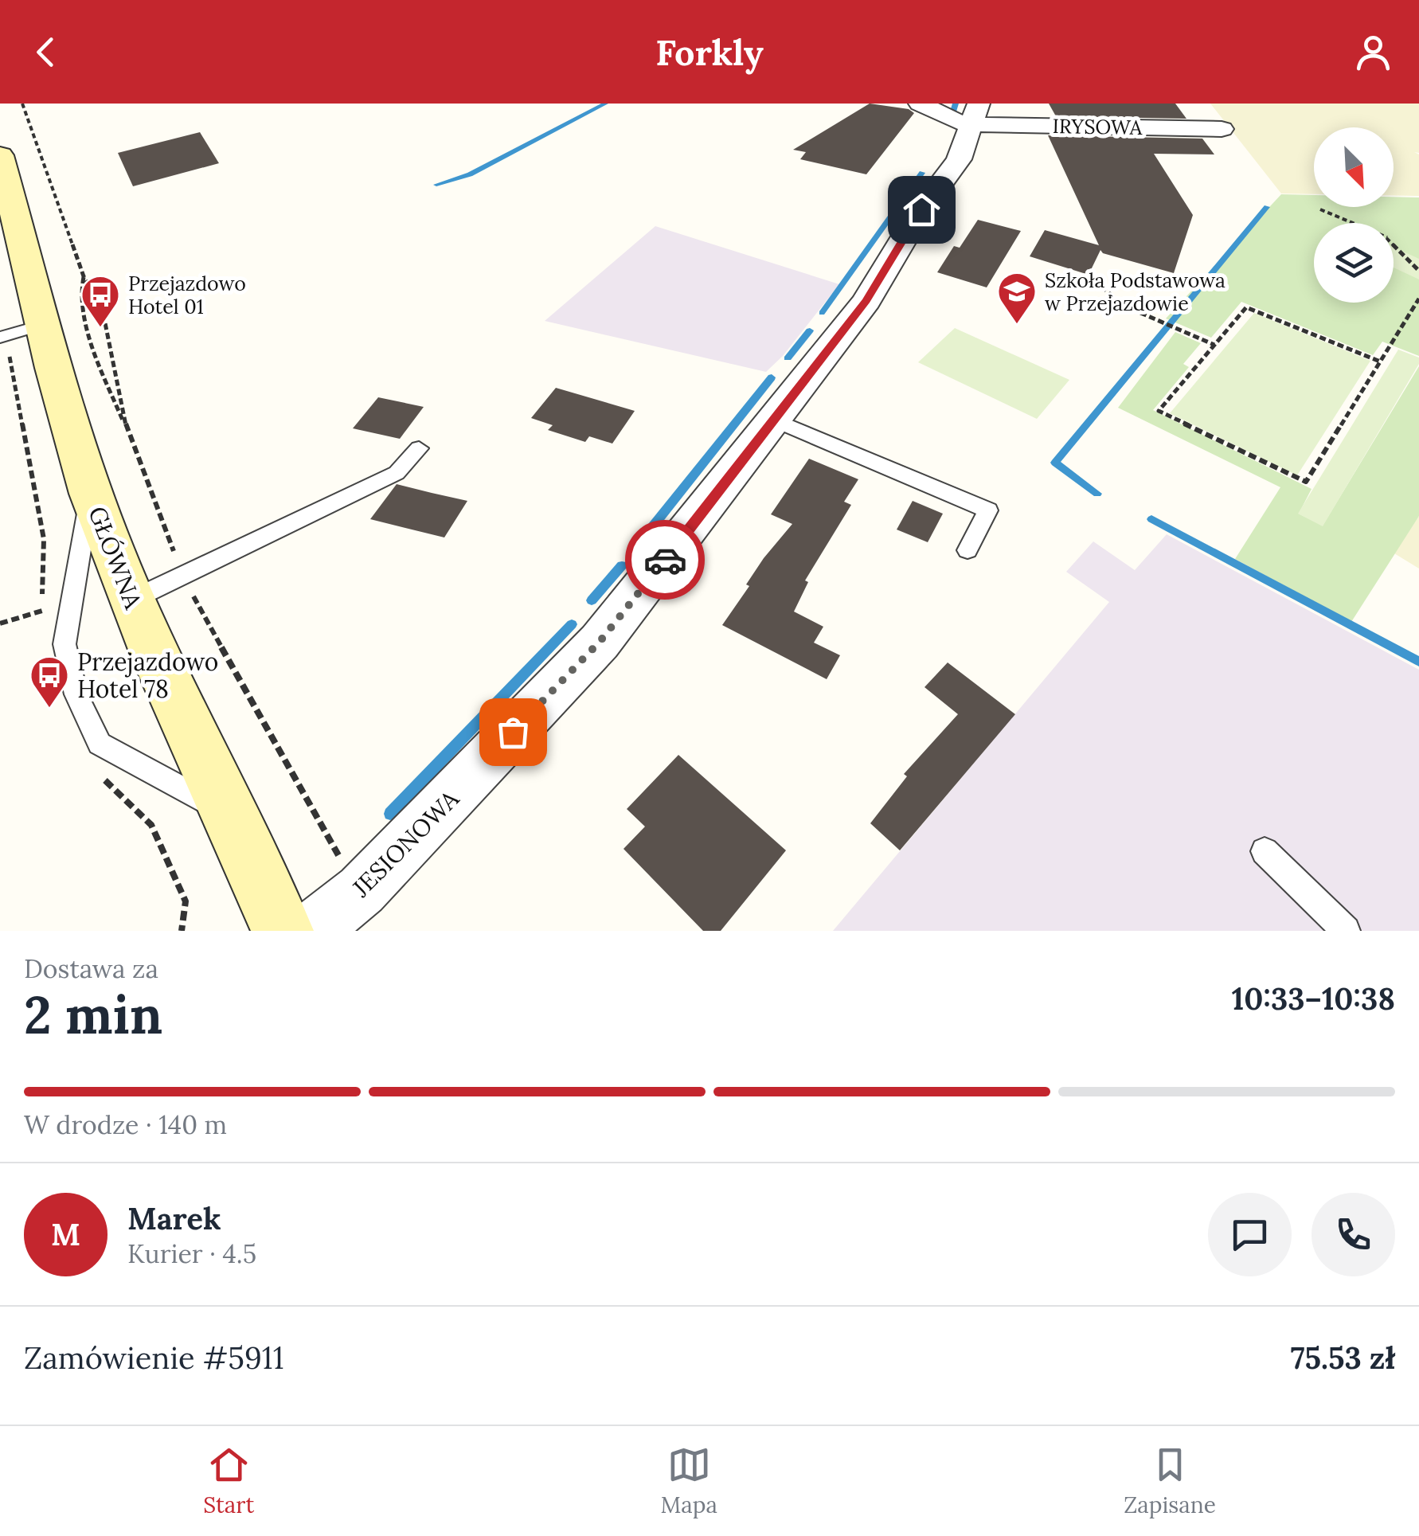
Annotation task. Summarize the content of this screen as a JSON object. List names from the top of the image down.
{
  "streets": {
    "main road": ["GŁÓWNA"],
    "street": ["IRYSOWA", "JESIONOWA"]
  },
  "crossings": [
    ["IRYSOWA", "JESIONOWA"]
  ],
  "places": {
    "school or university": ["Szkoła Podstawowa w Przejazdowie"],
    "bus stop": ["Przejazdowo Hotel 01", "Przejazdowo Hotel 78"]
  },
  "north": "bottom right",
  "page": {
    "header": "Forkly",
    "heading": ["2 min", "Dostawa za", "10:33–10:38"],
    "panel": [
      "Marek",
      "Kurier · 4.5",
      "Zamówienie #5911",
      "75.53 zł"
    ],
    "bar": "W drodze · 140 m",
    "round": "M",
    "tabs": ["Start", "Mapa", "Zapisane"]
  }
}
